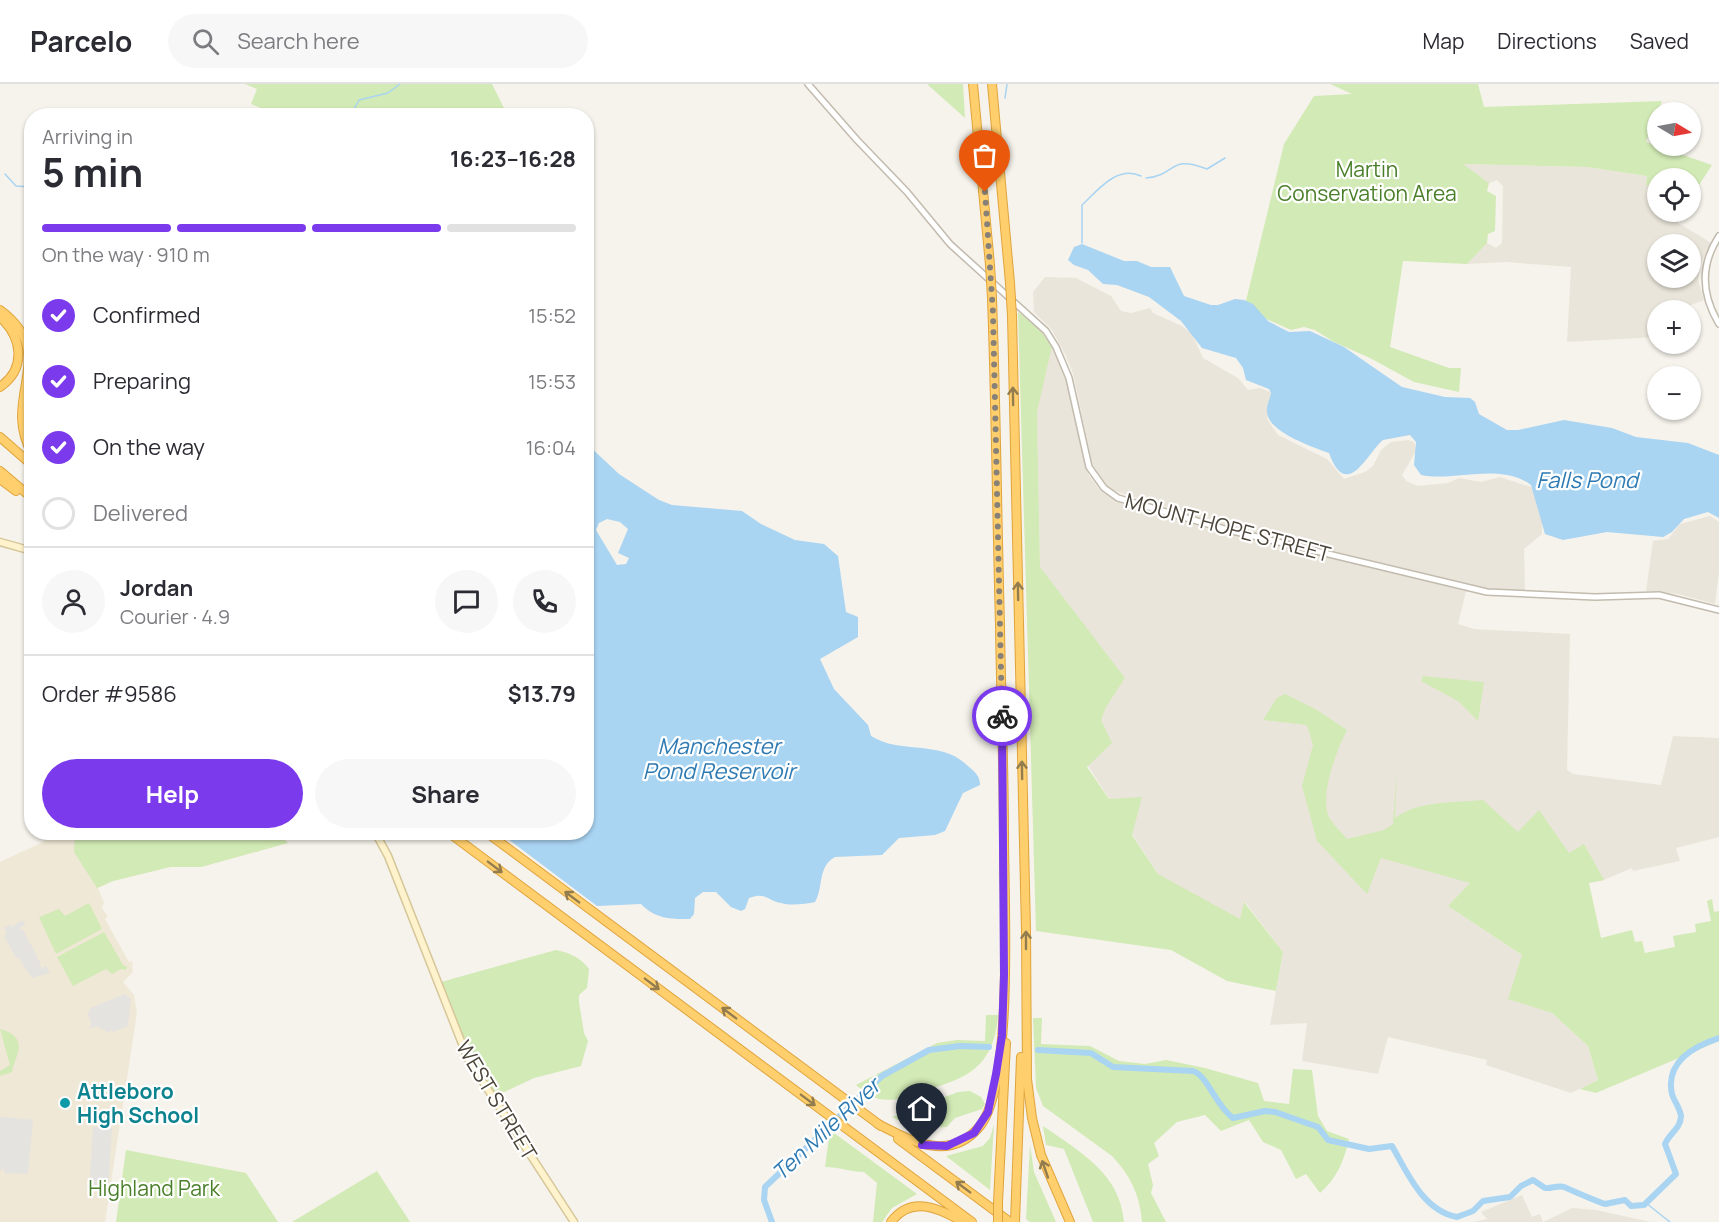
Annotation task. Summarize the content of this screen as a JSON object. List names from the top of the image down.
{
  "streets": {
    "main road": ["WEST STREET"],
    "street": ["MOUNT HOPE STREET"]
  },
  "water": ["Falls Pond", "Manchester Pond Reservoir", "Ten Mile River"],
  "parks": ["Martin Conservation Area", "Highland Park"],
  "places": ["Attleboro High School"],
  "north": "right",
  "page": {
    "header": "Parcelo",
    "search": "Search here",
    "nav": ["Map", "Directions", "Saved"],
    "map_buttons": ["+", "−"],
    "heading": ["5 min", "Arriving in", "16:23–16:28"],
    "panel": [
      "Jordan",
      "Courier · 4.9",
      "Order #9586",
      "$13.79"
    ],
    "bar": "On the way · 910 m",
    "list": [
      ["Confirmed", "15:52"],
      ["Preparing", "15:53"],
      ["On the way", "16:04"],
      "Delivered"
    ],
    "buttons": ["Help", "Share"]
  }
}
